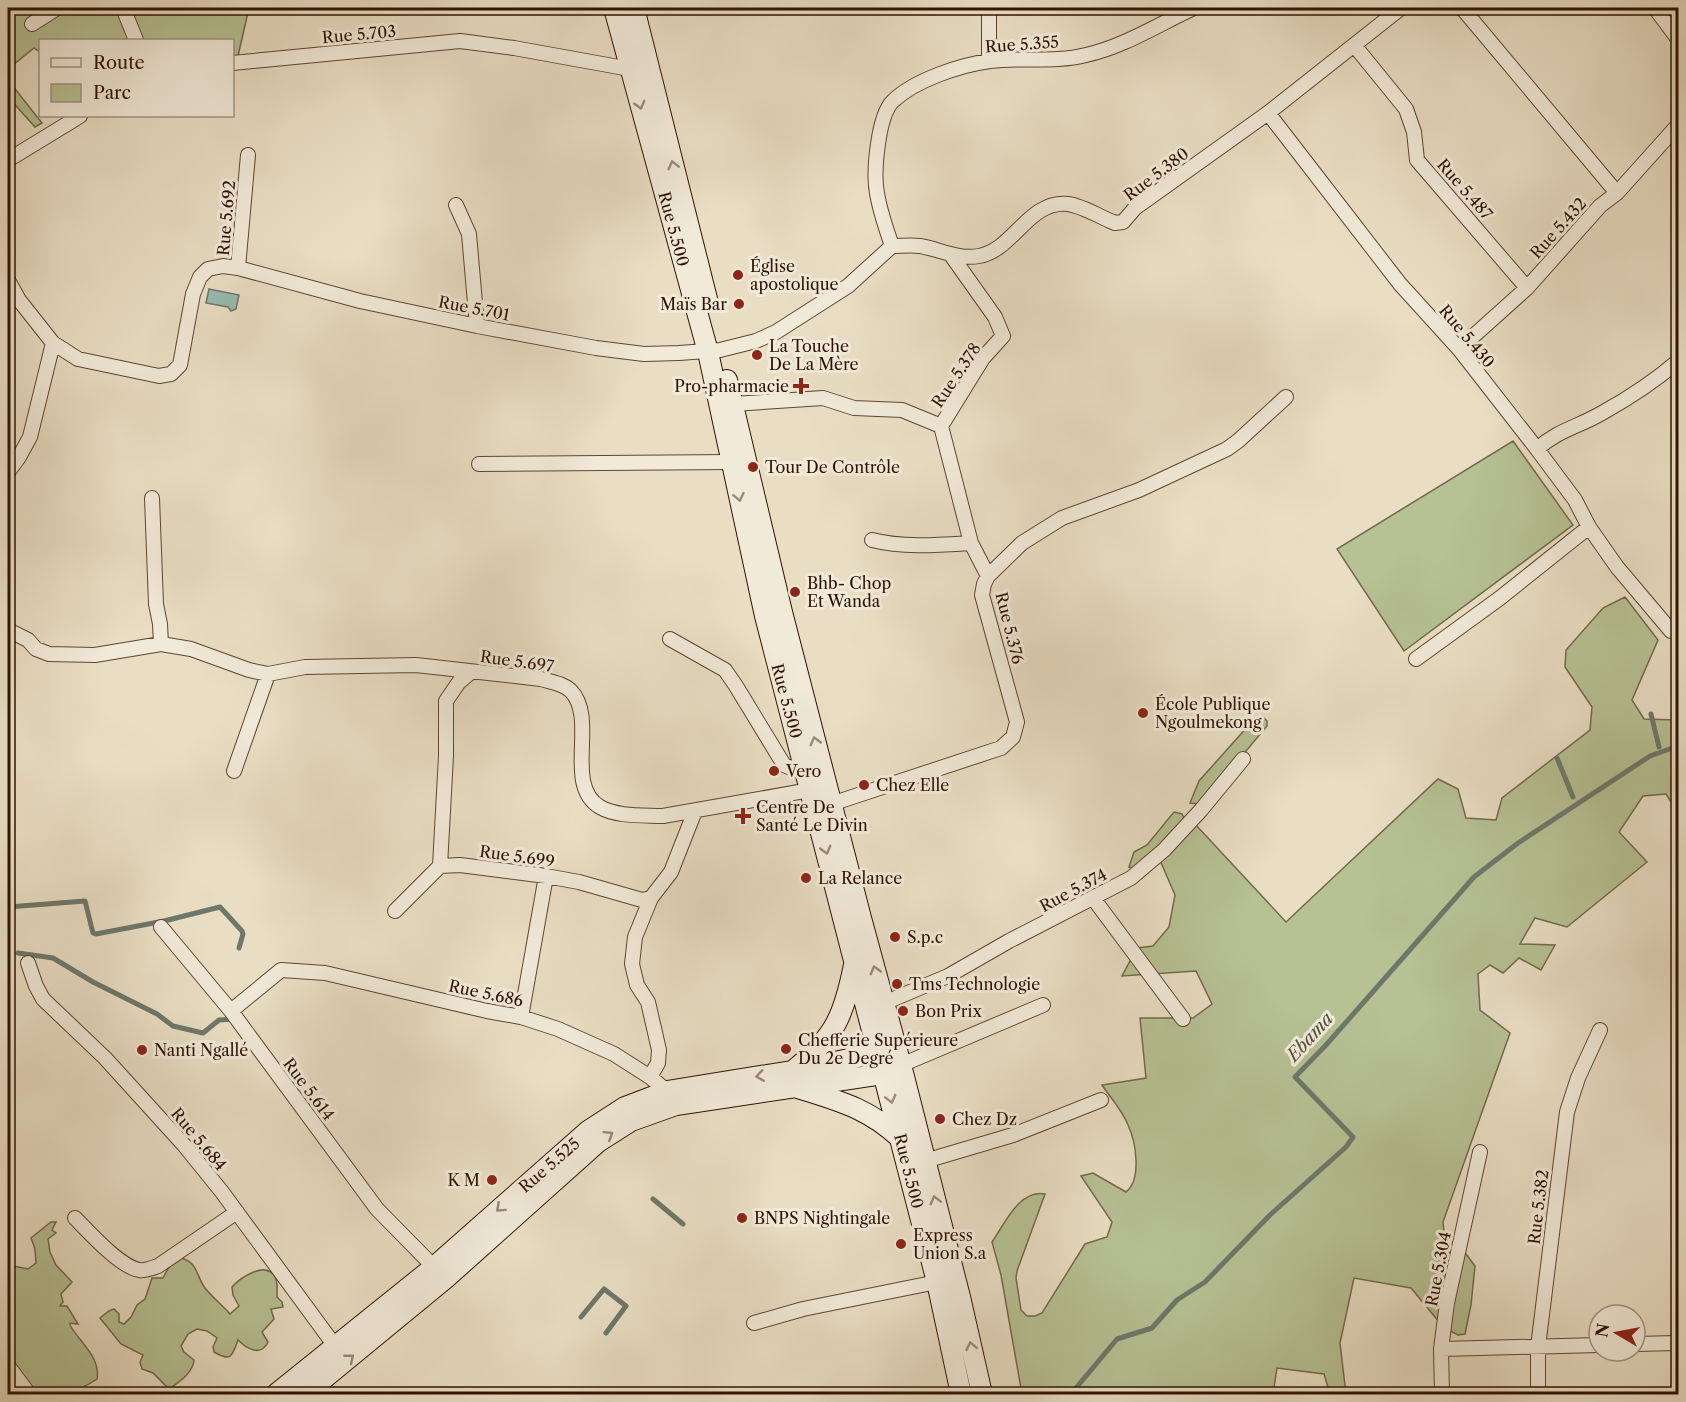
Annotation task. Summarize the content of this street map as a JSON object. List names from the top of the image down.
{
  "streets": {
    "main road": ["Rue 5.500", "Rue 5.525"],
    "street": [
      "Rue 5.703",
      "Rue 5.355",
      "Rue 5.380",
      "Rue 5.487",
      "Rue 5.692",
      "Rue 5.432",
      "Rue 5.701",
      "Rue 5.430",
      "Rue 5.378",
      "Rue 5.376",
      "Rue 5.697",
      "Rue 5.699",
      "Rue 5.374",
      "Rue 5.686",
      "Rue 5.614",
      "Rue 5.684",
      "Rue 5.382",
      "Rue 5.304"
    ]
  },
  "crossings": [
    ["Rue 5.703", "Rue 5.500"],
    ["Rue 5.355", "Rue 5.380"],
    ["Rue 5.380", "Rue 5.487"],
    ["Rue 5.380", "Rue 5.430"],
    ["Rue 5.380", "Rue 5.378"],
    ["Rue 5.487", "Rue 5.432"],
    ["Rue 5.692", "Rue 5.701"],
    ["Rue 5.432", "Rue 5.430"],
    ["Rue 5.500", "Rue 5.701"],
    ["Rue 5.500", "Rue 5.378"],
    ["Rue 5.500", "Rue 5.376"],
    ["Rue 5.500", "Rue 5.697"],
    ["Rue 5.500", "Rue 5.374"],
    ["Rue 5.500", "Rue 5.525"],
    ["Rue 5.686", "Rue 5.614"],
    ["Rue 5.686", "Rue 5.525"],
    ["Rue 5.614", "Rue 5.525"],
    ["Rue 5.684", "Rue 5.525"]
  ],
  "water": ["Ebama"],
  "places": {
    "other": [
      "Église apostolique",
      "Maïs Bar",
      "La Touche De La Mère",
      "Tour De Contrôle",
      "Bhb- Chop Et Wanda",
      "École Publique Ngoulmekong",
      "Vero",
      "Chez Elle",
      "La Relance",
      "S.p.c",
      "Tms Technologie",
      "Bon Prix",
      "Chefferie Supérieure Du 2e Degré",
      "Nanti Ngallé",
      "Chez Dz",
      "K M",
      "BNPS Nightingale",
      "Express Union S.a"
    ],
    "health": ["Pro-pharmacie", "Centre De Santé Le Divin"]
  },
  "legend": ["Route", "Parc"],
  "north": "left"
}
